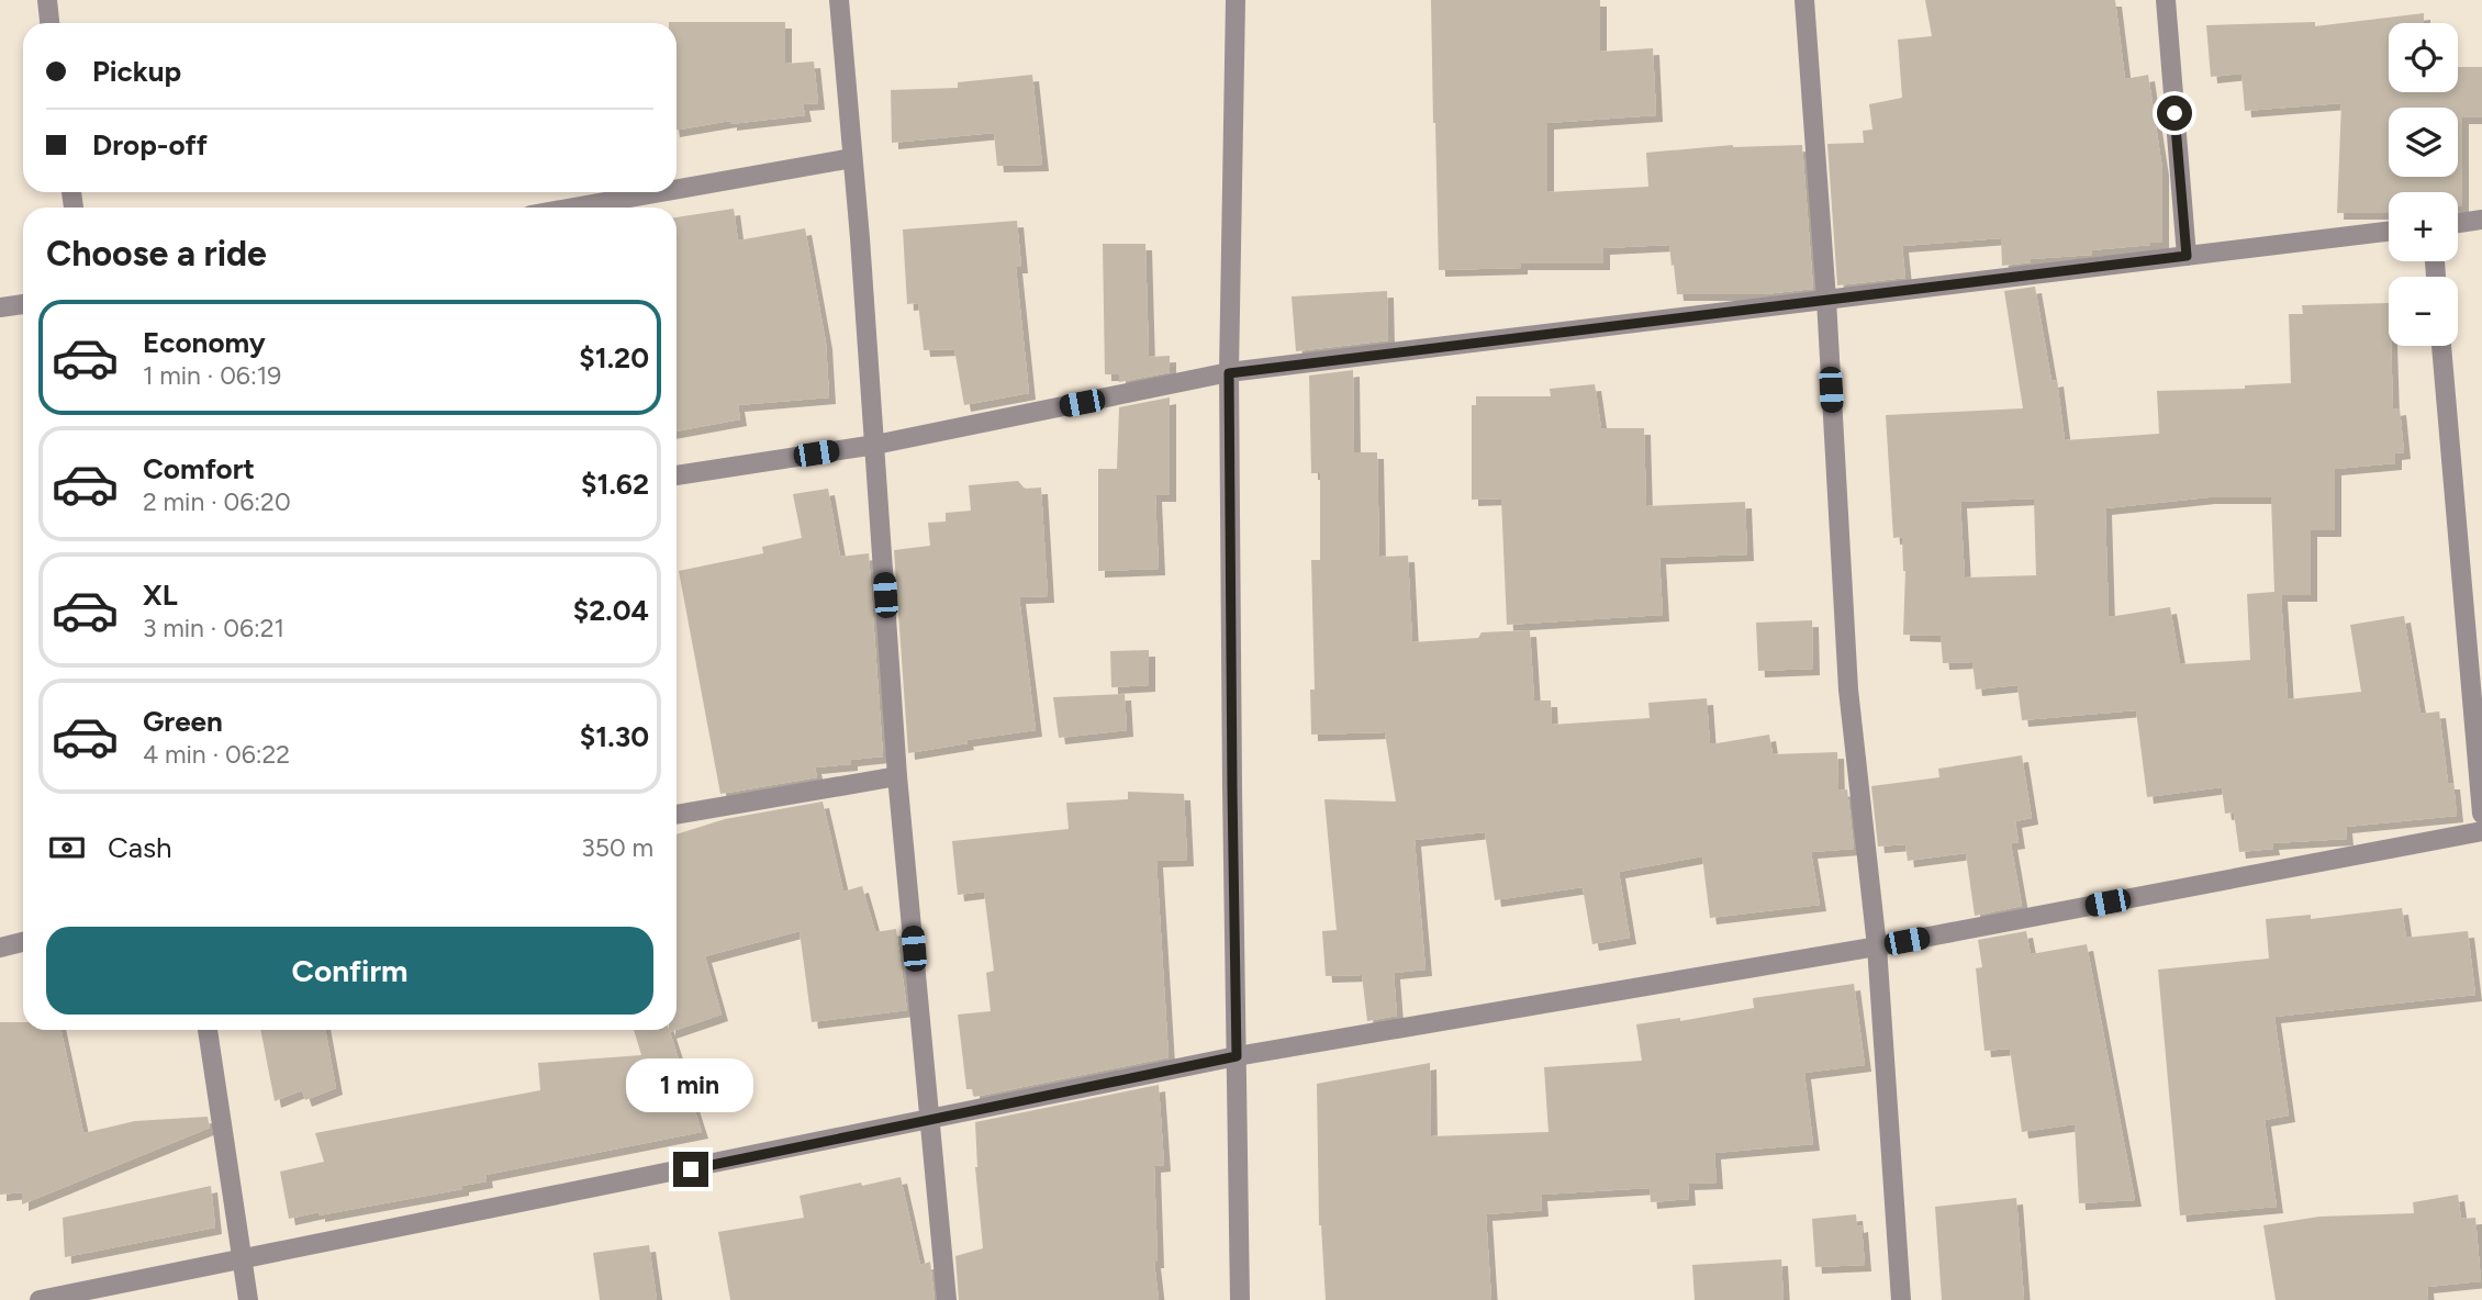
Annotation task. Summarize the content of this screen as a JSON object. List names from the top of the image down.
{
  "page": {
    "map_buttons": ["+", "−"],
    "banner": ["Pickup", "Drop-off"],
    "heading": "Choose a ride",
    "list": [
      {
        "name": "Economy",
        "note": "1 min · 06:19",
        "value": "$1.20"
      },
      {
        "name": "Comfort",
        "note": "2 min · 06:20",
        "value": "$1.62"
      },
      {
        "name": "XL",
        "note": "3 min · 06:21",
        "value": "$2.04"
      },
      {
        "name": "Green",
        "note": "4 min · 06:22",
        "value": "$1.30"
      }
    ],
    "pay": ["Cash", "350 m"],
    "buttons": "Confirm",
    "bubble": "1 min"
  }
}
